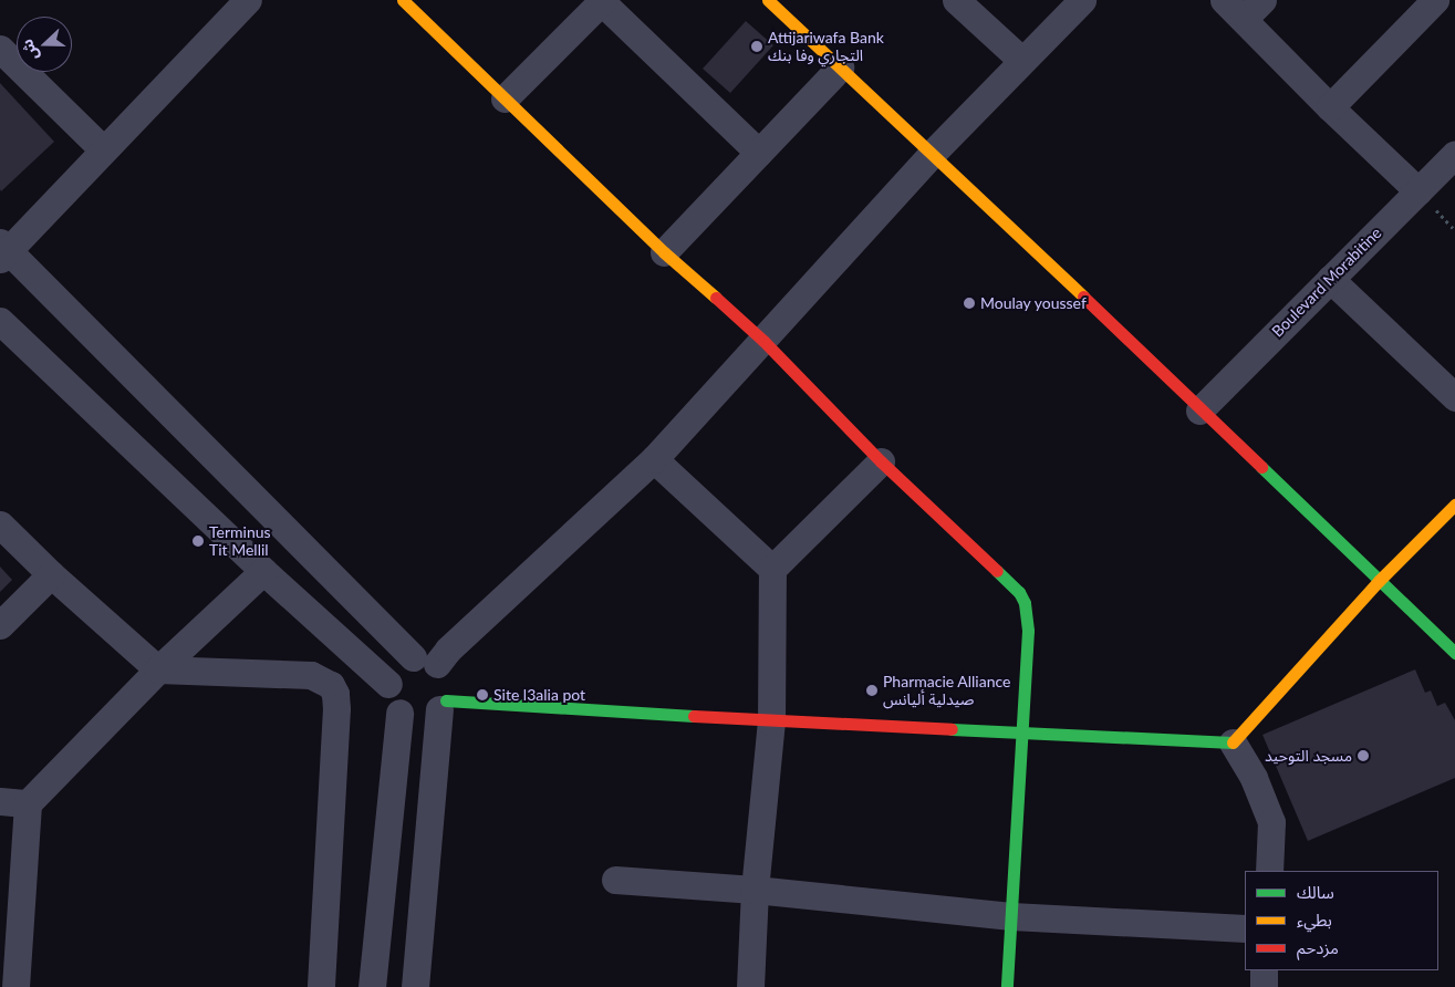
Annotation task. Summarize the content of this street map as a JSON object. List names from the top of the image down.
{
  "streets": {
    "street": ["Boulevard Morabitine"]
  },
  "places": [
    "Attijariwafa Bank التجاري وفا بنك",
    "Moulay youssef",
    "Terminus Tit Mellil",
    "Pharmacie Alliance صيدلية أليانس",
    "Site l3alia pot",
    "مسجد التوحيد"
  ],
  "legend": ["سالك", "بطيء", "مزدحم"],
  "north": "left"
}
